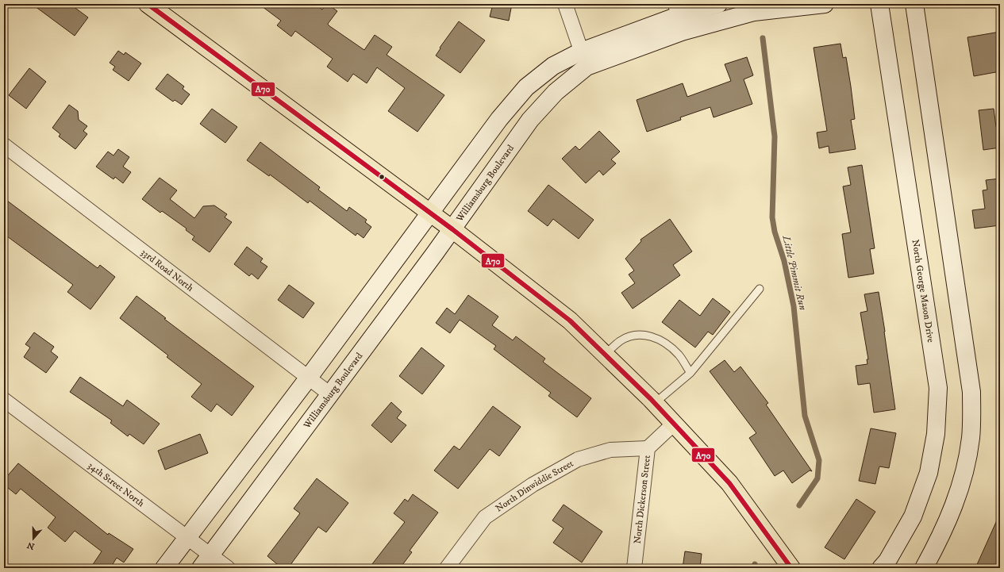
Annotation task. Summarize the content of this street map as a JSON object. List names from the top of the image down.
{
  "streets": {
    "main road": ["Williamsburg Boulevard", "North George Mason Drive"],
    "street": [
      "33rd Road North",
      "34th Street North",
      "North Dinwiddie Street",
      "North Dickerson Street"
    ]
  },
  "crossings": [
    ["Williamsburg Boulevard", "33rd Road North"],
    ["Williamsburg Boulevard", "34th Street North"],
    ["North Dinwiddie Street", "North Dickerson Street"]
  ],
  "water": ["Little Pimmit Run"],
  "lines": ["transit line A70"],
  "north": "bottom"
}
